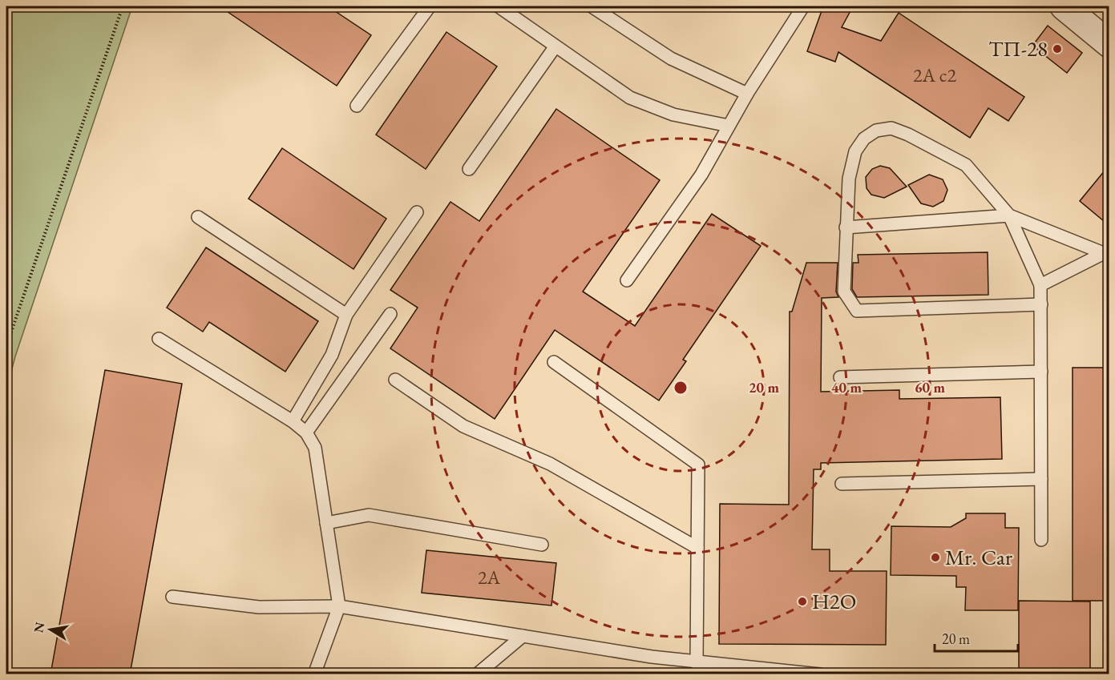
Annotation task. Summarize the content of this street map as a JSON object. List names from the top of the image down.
{
  "places": ["ТП-28", "Mr. Car", "Н2О"],
  "house_numbers": ["2А с2", "2А"],
  "scale_bar": "20 m",
  "north": "left",
  "rings": ["20 m", "40 m", "60 m"]
}
